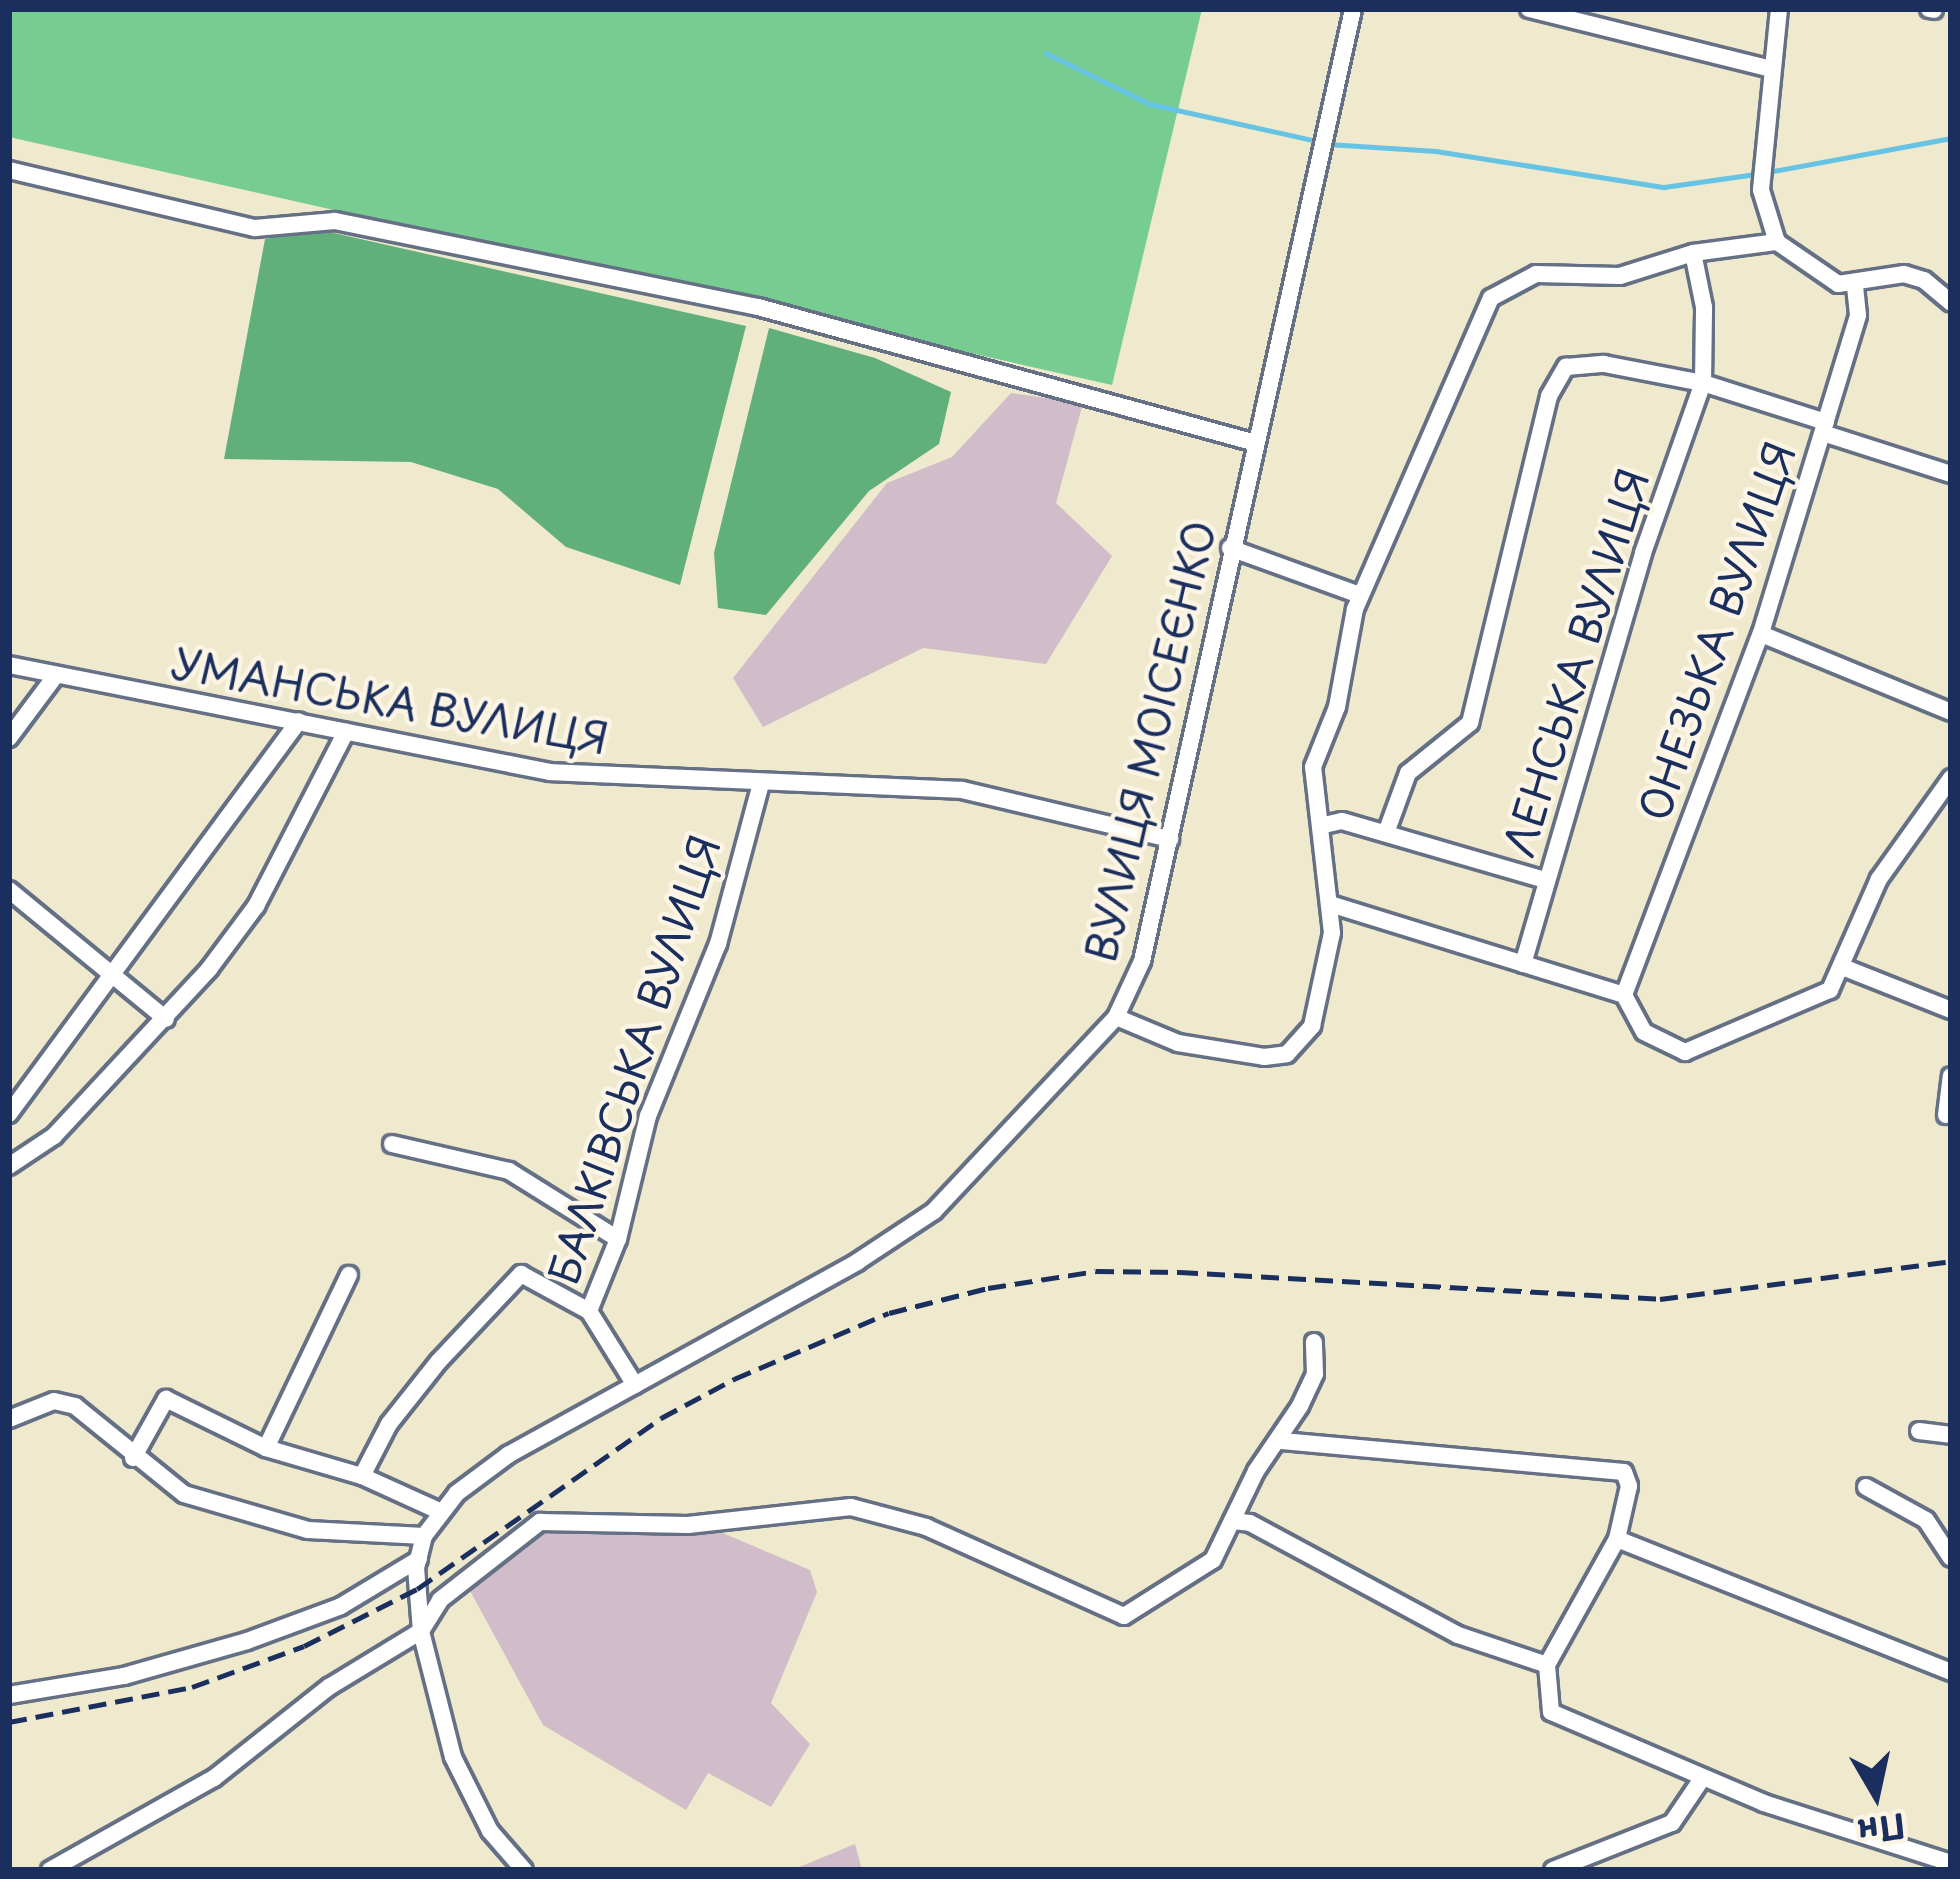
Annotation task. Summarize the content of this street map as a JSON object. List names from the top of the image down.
{
  "streets": {
    "street": [
      "ОНЕЗЬКА ВУЛИЦЯ",
      "ЛЕНСЬКА ВУЛИЦЯ",
      "УМАНСЬКА ВУЛИЦЯ",
      "ВУЛИЦЯ МОІСЕЄНКО",
      "БАЛКІВСЬКА ВУЛИЦЯ"
    ]
  },
  "crossings": [
    ["УМАНСЬКА ВУЛИЦЯ", "ВУЛИЦЯ МОІСЕЄНКО"],
    ["УМАНСЬКА ВУЛИЦЯ", "БАЛКІВСЬКА ВУЛИЦЯ"]
  ],
  "north": "bottom"
}
